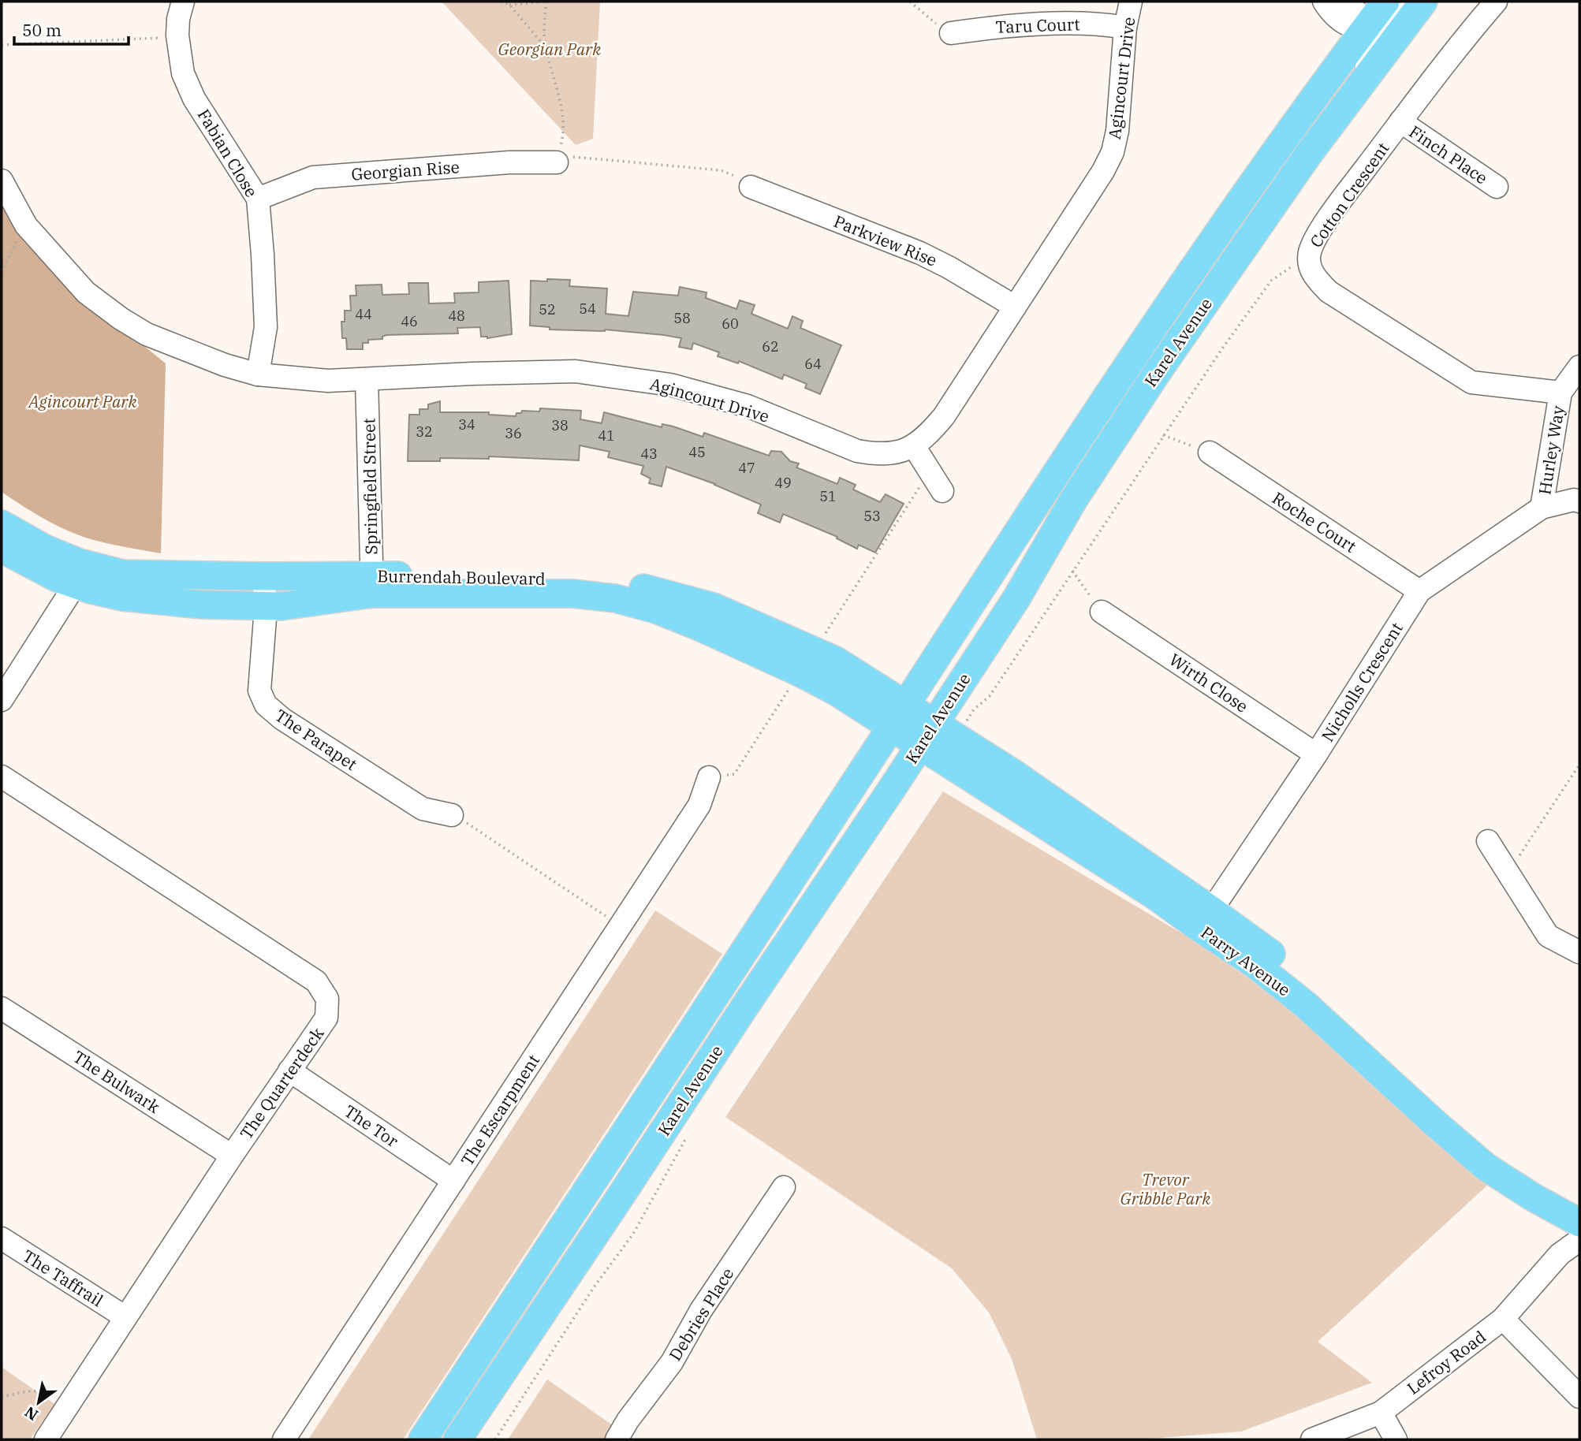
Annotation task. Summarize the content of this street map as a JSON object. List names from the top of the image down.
{
  "streets": {
    "main road": ["Karel Avenue", "Burrendah Boulevard", "Parry Avenue"],
    "street": [
      "Taru Court",
      "Agincourt Drive",
      "Fabian Close",
      "Finch Place",
      "Georgian Rise",
      "Cotton Crescent",
      "Parkview Rise",
      "Hurley Way",
      "Springfield Street",
      "Roche Court",
      "Nicholls Crescent",
      "Wirth Close",
      "The Parapet",
      "The Bulwark",
      "The Quarterdeck",
      "The Escarpment",
      "The Tor",
      "The Taffrail",
      "Debries Place",
      "Lefroy Road"
    ]
  },
  "crossings": [
    ["Taru Court", "Agincourt Drive"],
    ["Agincourt Drive", "Fabian Close"],
    ["Agincourt Drive", "Parkview Rise"],
    ["Agincourt Drive", "Springfield Street"],
    ["Fabian Close", "Georgian Rise"],
    ["Finch Place", "Cotton Crescent"],
    ["Cotton Crescent", "Hurley Way"],
    ["Karel Avenue", "Burrendah Boulevard"],
    ["Karel Avenue", "Parry Avenue"],
    ["Hurley Way", "Nicholls Crescent"],
    ["Springfield Street", "Burrendah Boulevard"],
    ["Roche Court", "Nicholls Crescent"],
    ["Burrendah Boulevard", "The Parapet"],
    ["Burrendah Boulevard", "Parry Avenue"],
    ["Nicholls Crescent", "Wirth Close"],
    ["Nicholls Crescent", "Parry Avenue"],
    ["Parry Avenue", "Lefroy Road"],
    ["The Bulwark", "The Quarterdeck"],
    ["The Quarterdeck", "The Tor"],
    ["The Quarterdeck", "The Taffrail"],
    ["The Escarpment", "The Tor"]
  ],
  "parks": ["Georgian Park", "Agincourt Park", "Trevor Gribble Park"],
  "house_numbers": [
    "54",
    "52",
    "44",
    "48",
    "58",
    "46",
    "60",
    "62",
    "64",
    "34",
    "38",
    "32",
    "36",
    "41",
    "45",
    "43",
    "47",
    "49",
    "51",
    "53"
  ],
  "scale_bar": "50 m",
  "north": "bottom left"
}
